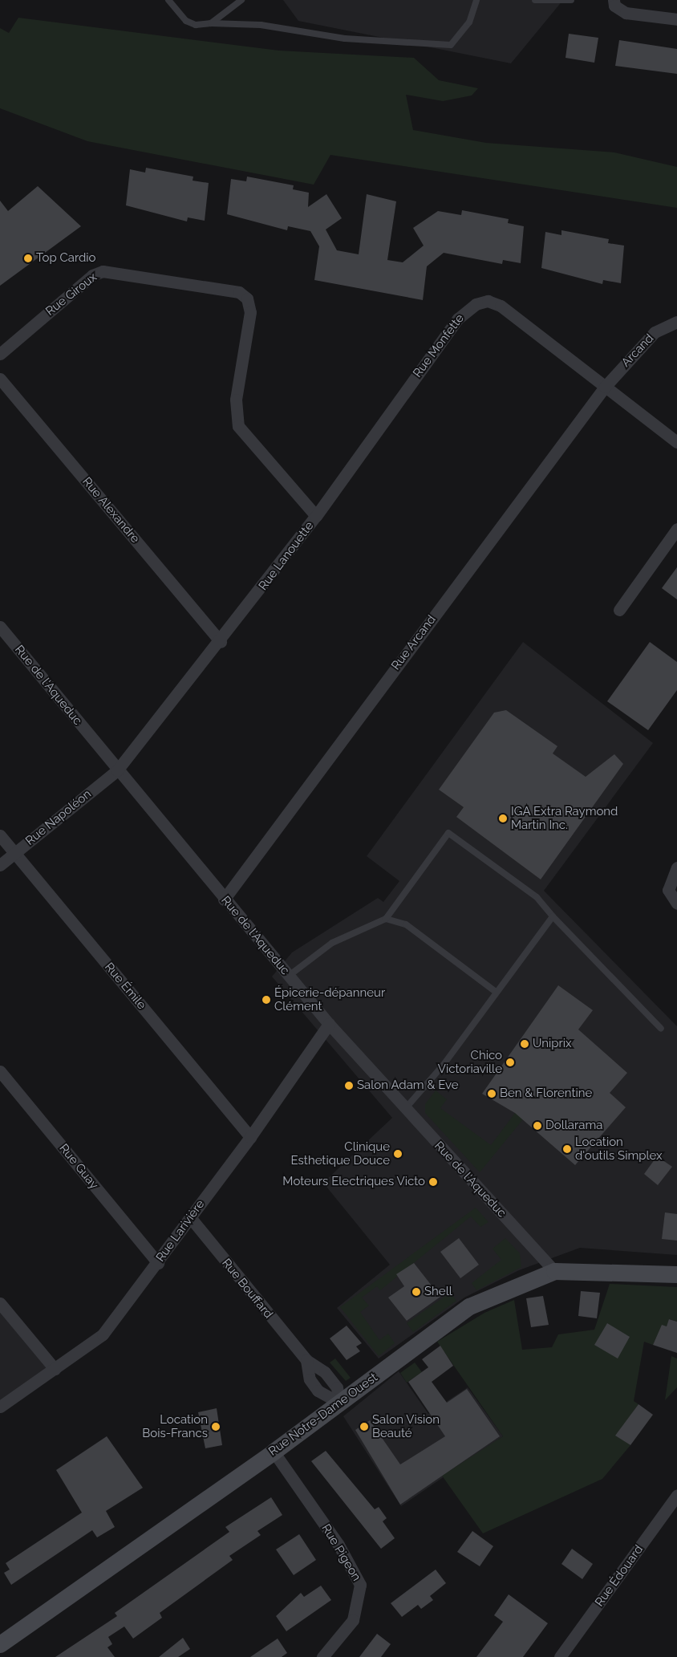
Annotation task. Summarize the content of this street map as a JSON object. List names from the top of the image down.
{
  "streets": {
    "street": [
      "Rue Giroux",
      "Rue Monfette",
      "Arcand",
      "Rue Alexandre",
      "Rue Lanouette",
      "Rue Arcand",
      "Rue de l'Aqueduc",
      "Rue Napoléon",
      "Rue Émile",
      "Rue Guay",
      "Rue Larivière",
      "Rue Bouffard",
      "Rue Notre-Dame Ouest",
      "Rue Pigeon",
      "Rue Édouard"
    ]
  },
  "crossings": [
    ["Rue Giroux", "Rue Lanouette"],
    ["Rue Monfette", "Arcand"],
    ["Rue Monfette", "Rue Lanouette"],
    ["Rue Monfette", "Rue Arcand"],
    ["Arcand", "Rue Arcand"],
    ["Rue Alexandre", "Rue Lanouette"],
    ["Rue Lanouette", "Rue de l'Aqueduc"],
    ["Rue Lanouette", "Rue Napoléon"],
    ["Rue Arcand", "Rue de l'Aqueduc"],
    ["Rue de l'Aqueduc", "Rue Napoléon"],
    ["Rue de l'Aqueduc", "Rue Larivière"],
    ["Rue de l'Aqueduc", "Rue Notre-Dame Ouest"],
    ["Rue Napoléon", "Rue Émile"],
    ["Rue Émile", "Rue Larivière"],
    ["Rue Guay", "Rue Larivière"],
    ["Rue Larivière", "Rue Bouffard"],
    ["Rue Bouffard", "Rue Notre-Dame Ouest"],
    ["Rue Notre-Dame Ouest", "Rue Pigeon"]
  ],
  "places": [
    "Top Cardio",
    "IGA Extra Raymond Martin Inc.",
    "Épicerie-dépanneur Clément",
    "Uniprix",
    "Chico Victoriaville",
    "Salon Adam & Eve",
    "Ben & Florentine",
    "Dollarama",
    "Location d'outils Simplex",
    "Clinique Esthetique Douce",
    "Moteurs Electriques Victo",
    "Shell",
    "Location Bois-Francs",
    "Salon Vision Beauté"
  ]
}
